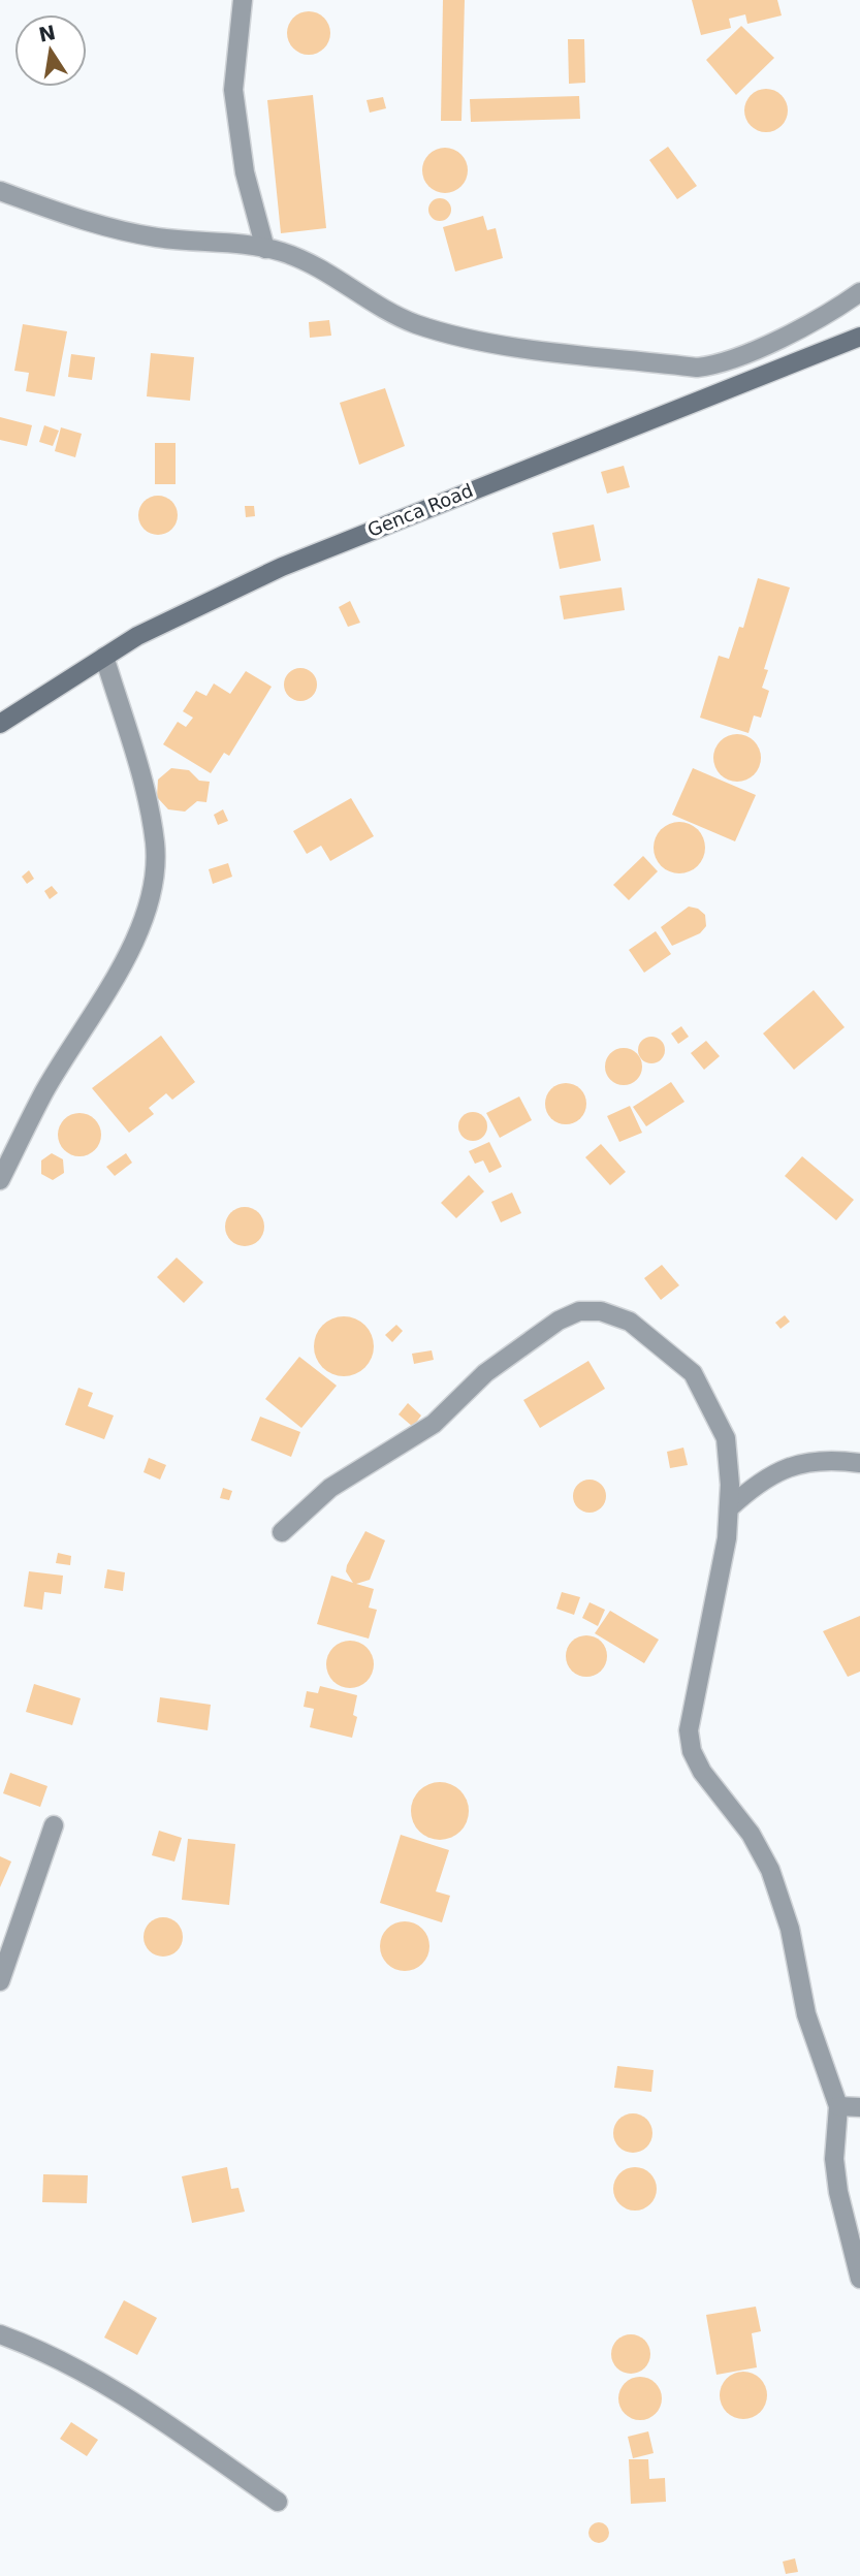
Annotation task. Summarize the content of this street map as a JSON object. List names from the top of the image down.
{
  "streets": {
    "street": ["Genca Road"]
  },
  "north": "top"
}
